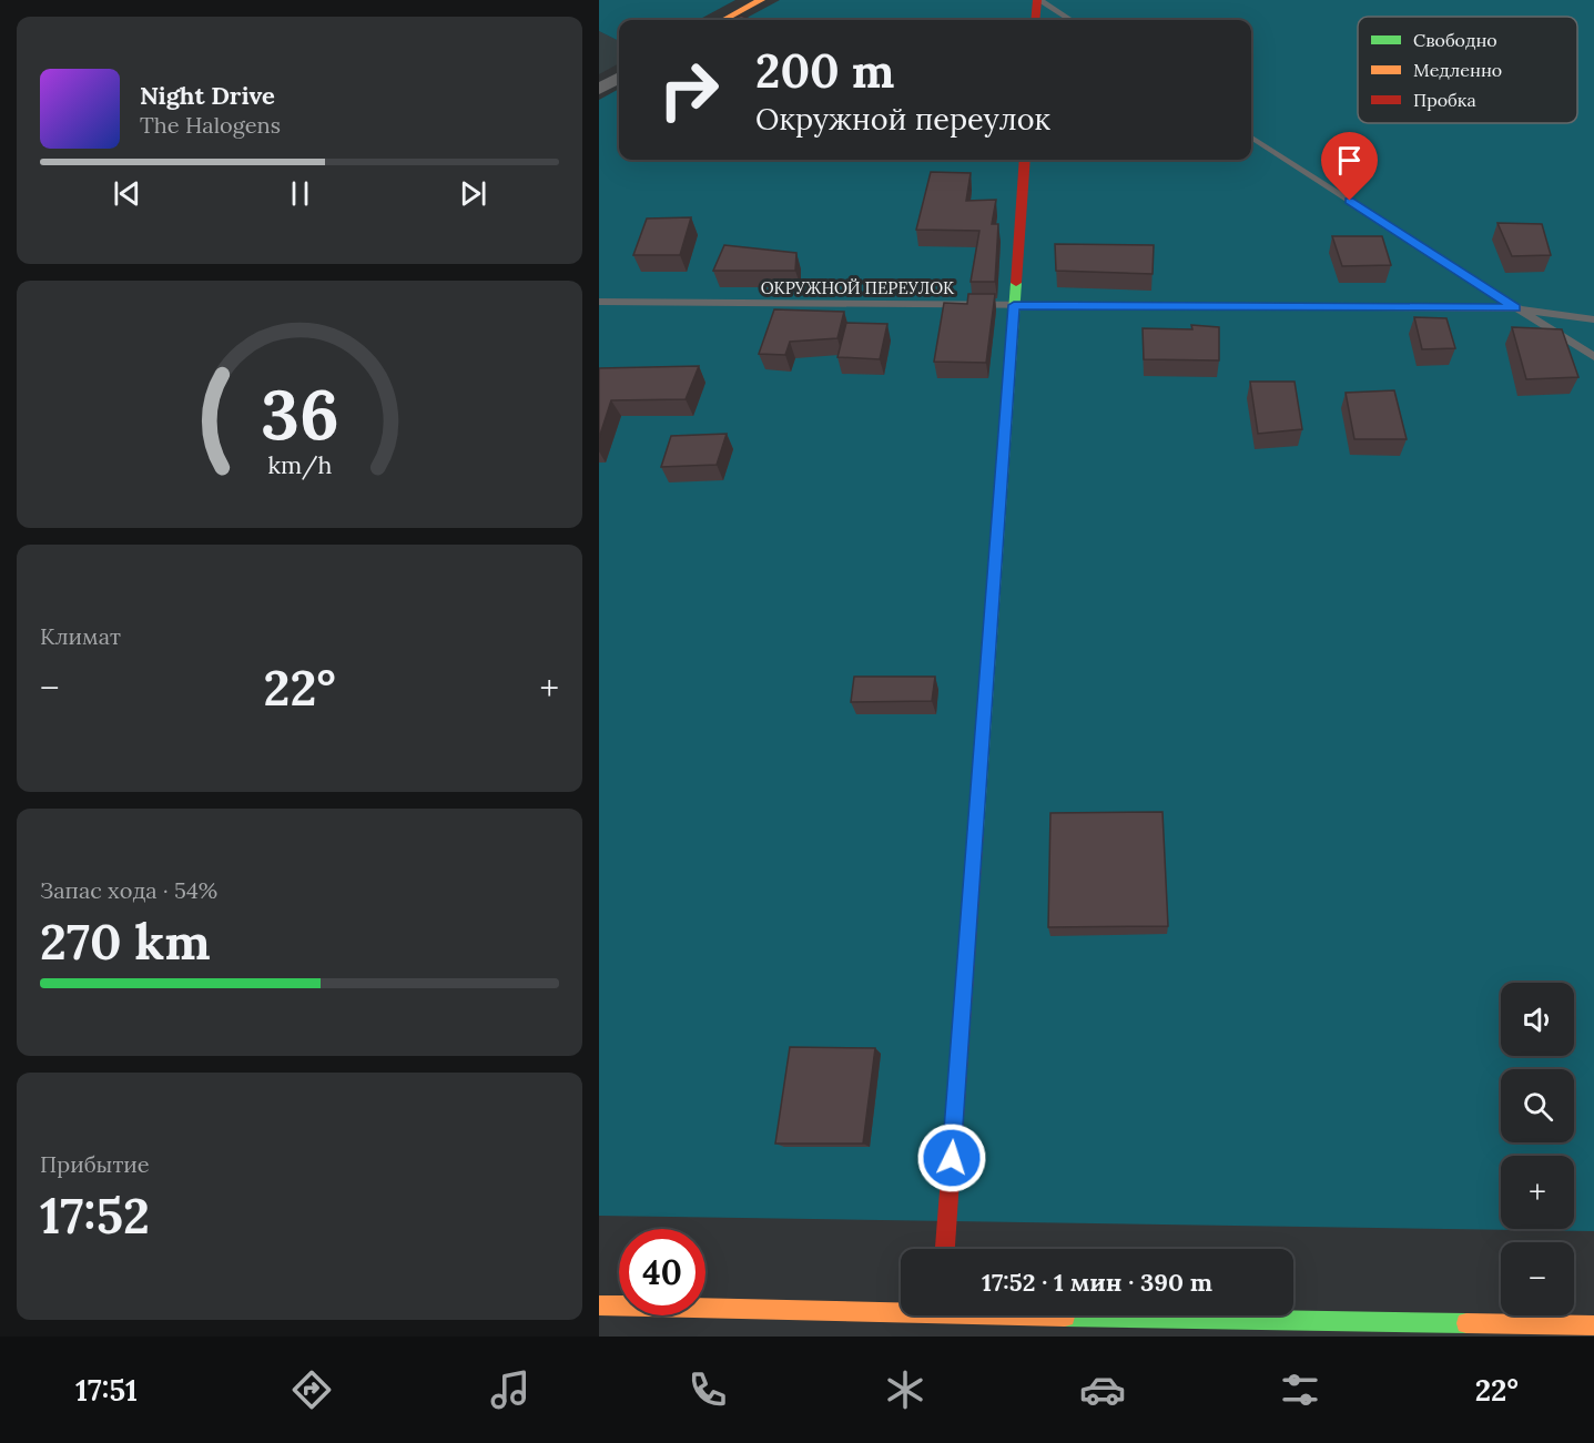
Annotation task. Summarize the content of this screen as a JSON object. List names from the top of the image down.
{
  "streets": {
    "lane": ["ОКРУЖНОЙ ПЕРЕУЛОК"]
  },
  "legend": ["Свободно", "Медленно", "Пробка"],
  "page": {
    "turn": ["200 m", "Окружной переулок"],
    "song": ["Night Drive", "The Halogens"],
    "tile": [
      "Климат",
      ["Запас хода · 54%", "270 km"],
      ["Прибытие", "17:52"]
    ],
    "heat": ["−", "22°", "+"],
    "map_buttons": ["+", "−"],
    "limit": "40",
    "trip": "17:52 · 1 мин · 390 m",
    "tabs": ["17:51", "22°"],
    "gauge": ["36", "km/h"]
  }
}
